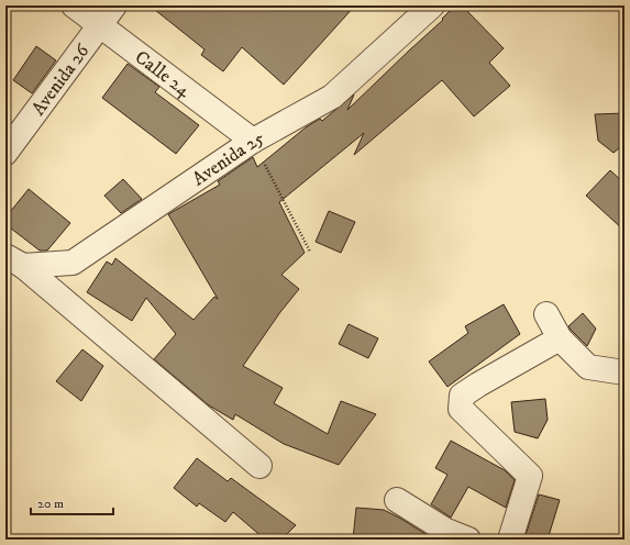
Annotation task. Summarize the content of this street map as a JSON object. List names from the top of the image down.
{
  "streets": {
    "street": ["Calle 24", "Avenida 26", "Avenida 25"]
  },
  "crossings": [
    ["Calle 24", "Avenida 26"],
    ["Calle 24", "Avenida 25"]
  ],
  "scale_bar": "20 m"
}
